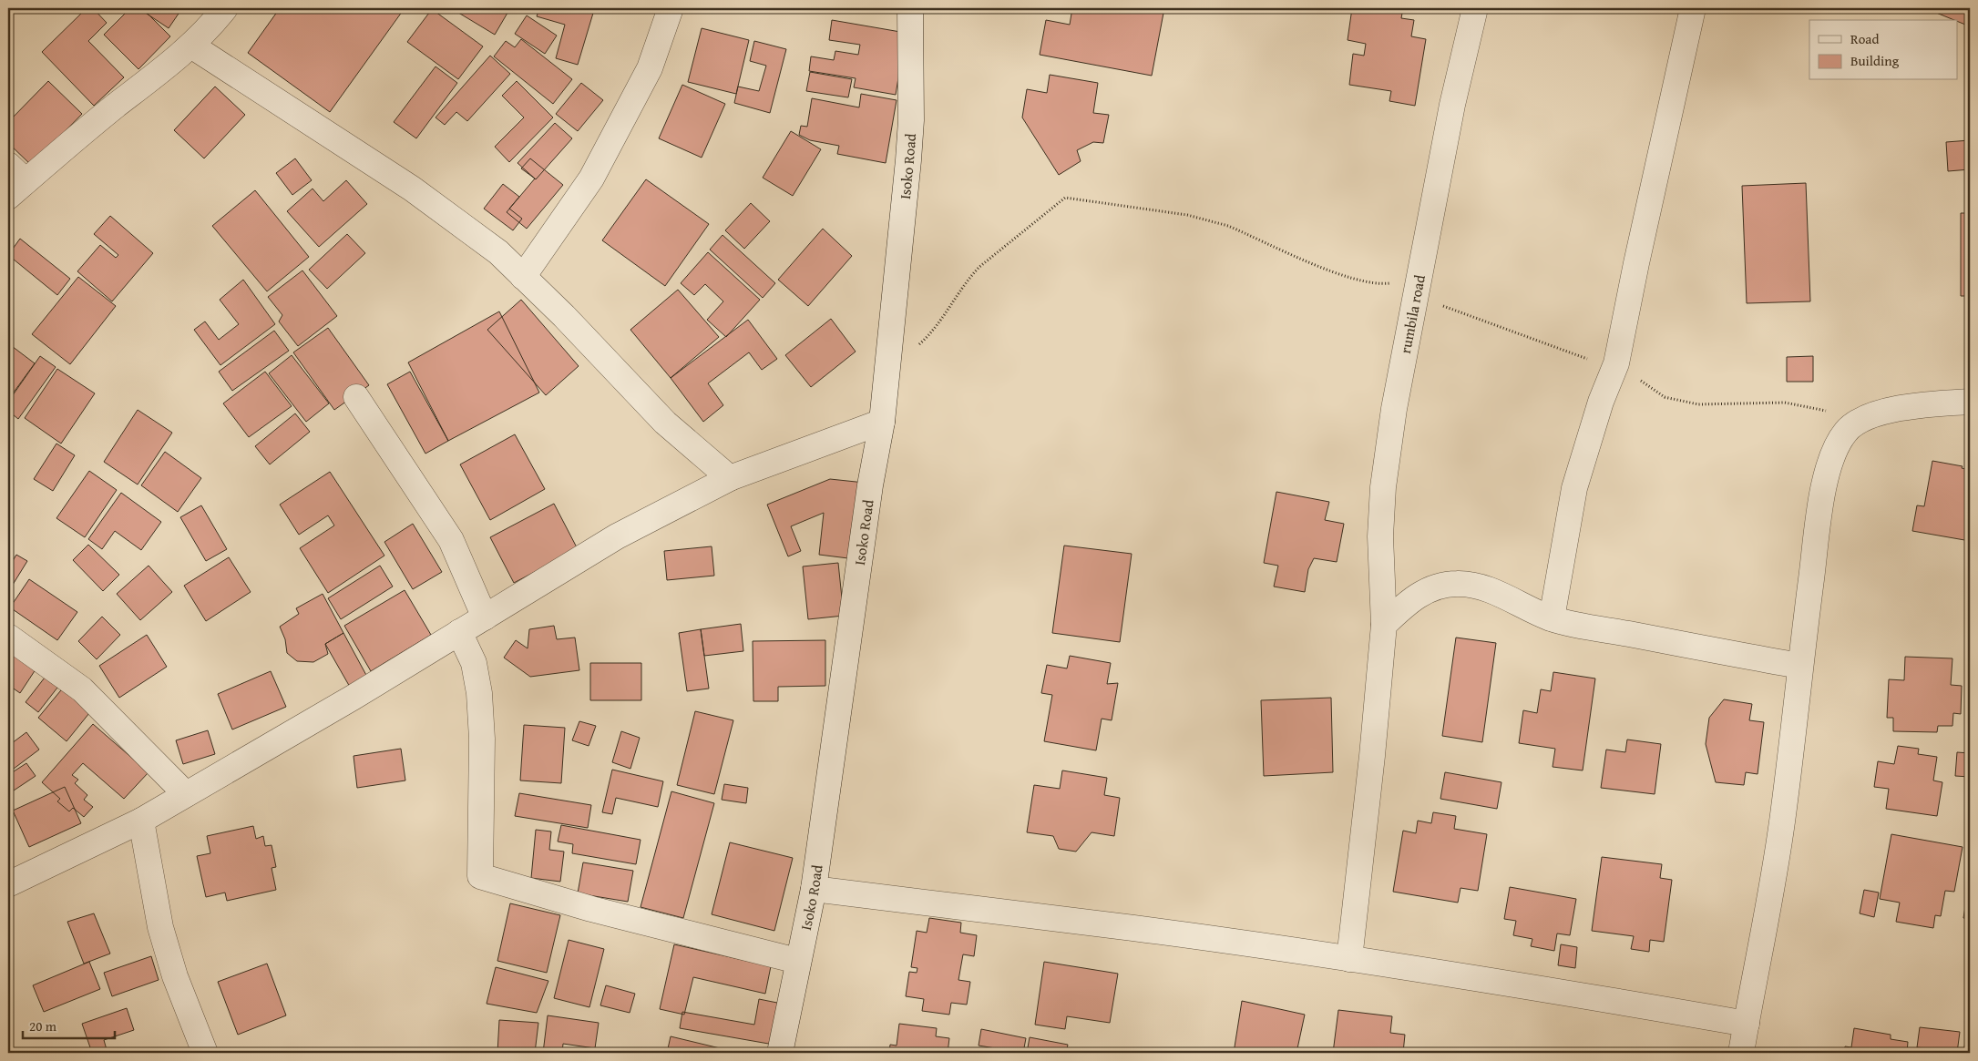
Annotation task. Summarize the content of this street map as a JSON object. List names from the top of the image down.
{
  "streets": {
    "street": ["Isoko Road", "rumbila road"]
  },
  "legend": ["Road", "Building"],
  "scale_bar": "20 m"
}
